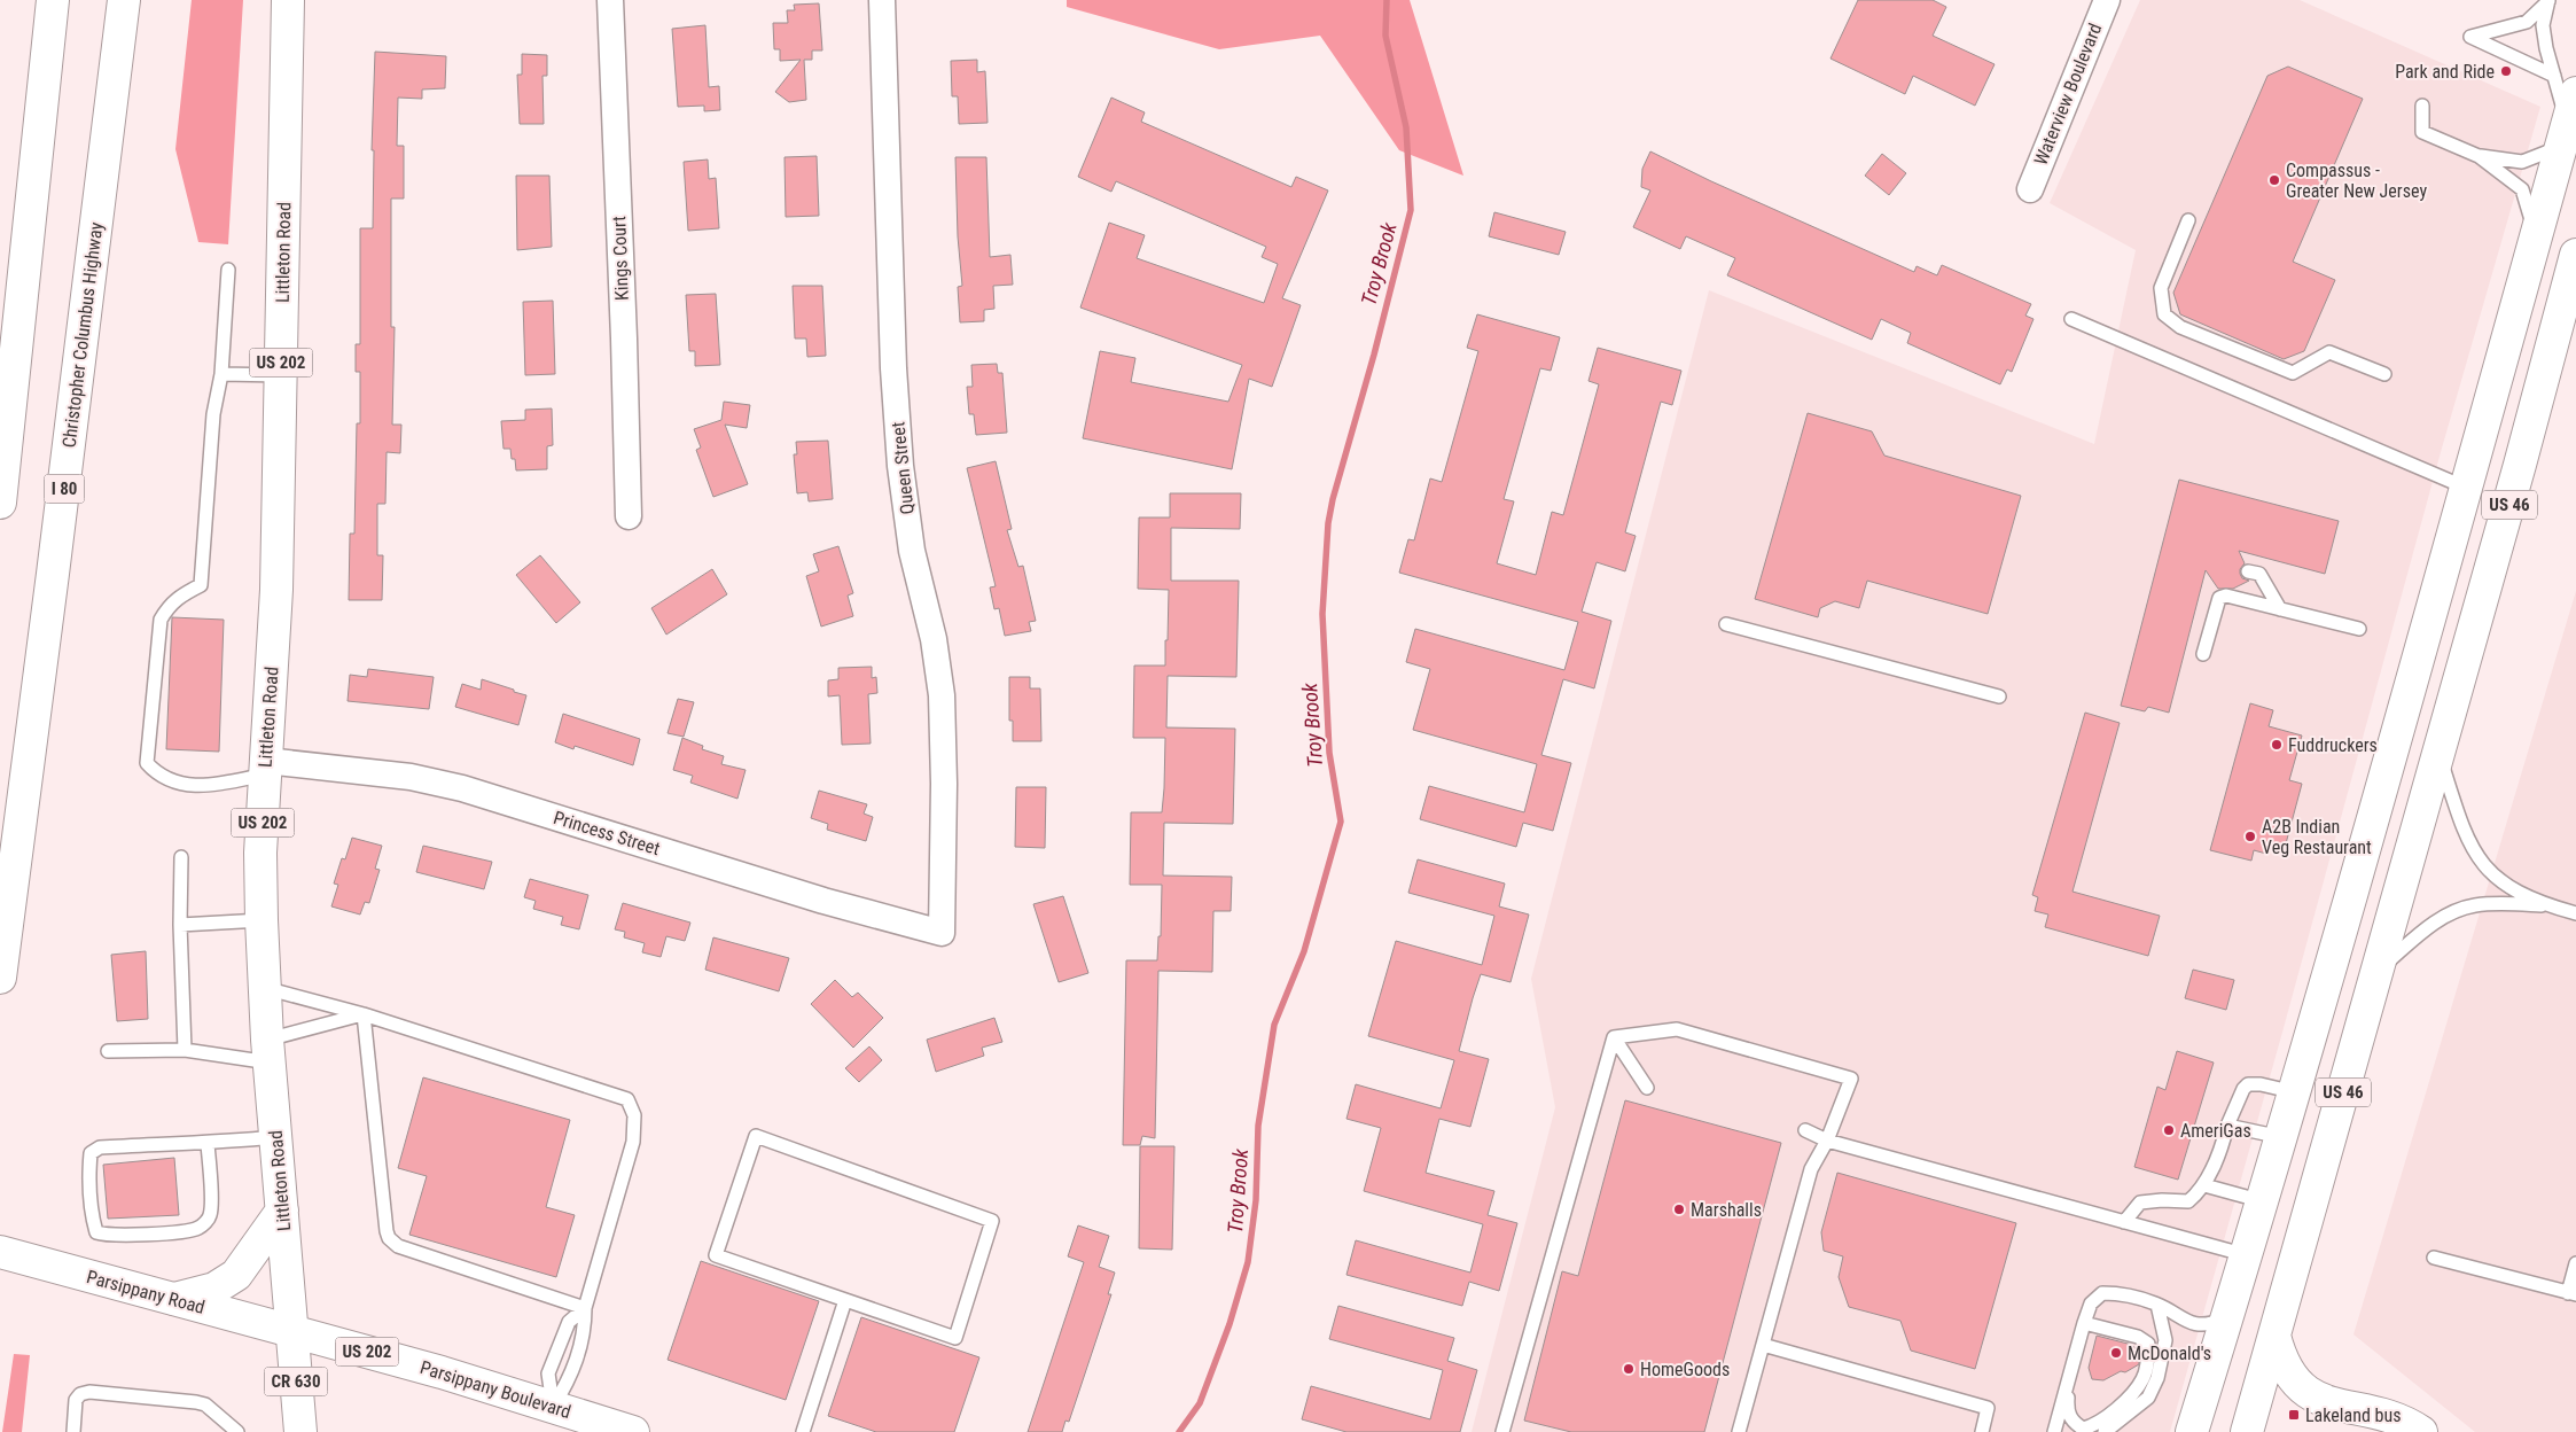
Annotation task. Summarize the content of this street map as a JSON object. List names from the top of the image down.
{
  "streets": {
    "main road": [
      "Littleton Road",
      "Christopher Columbus Highway",
      "US 202",
      "I 80",
      "US 46",
      "Parsippany Road",
      "CR 630",
      "Parsippany Boulevard"
    ],
    "street": [
      "Waterview Boulevard",
      "Kings Court",
      "Queen Street",
      "Princess Street"
    ]
  },
  "crossings": [
    ["Littleton Road", "Princess Street"],
    ["Littleton Road", "Parsippany Road"],
    ["Littleton Road", "Parsippany Boulevard"],
    ["Queen Street", "Princess Street"],
    ["Parsippany Road", "Parsippany Boulevard"]
  ],
  "water": ["Troy Brook"],
  "places": {
    "other": [
      "Park and Ride",
      "Compassus - Greater New Jersey",
      "Fuddruckers",
      "A2B Indian Veg Restaurant",
      "AmeriGas",
      "Marshalls",
      "McDonald's",
      "HomeGoods"
    ],
    "transit": ["Lakeland bus"]
  }
}
